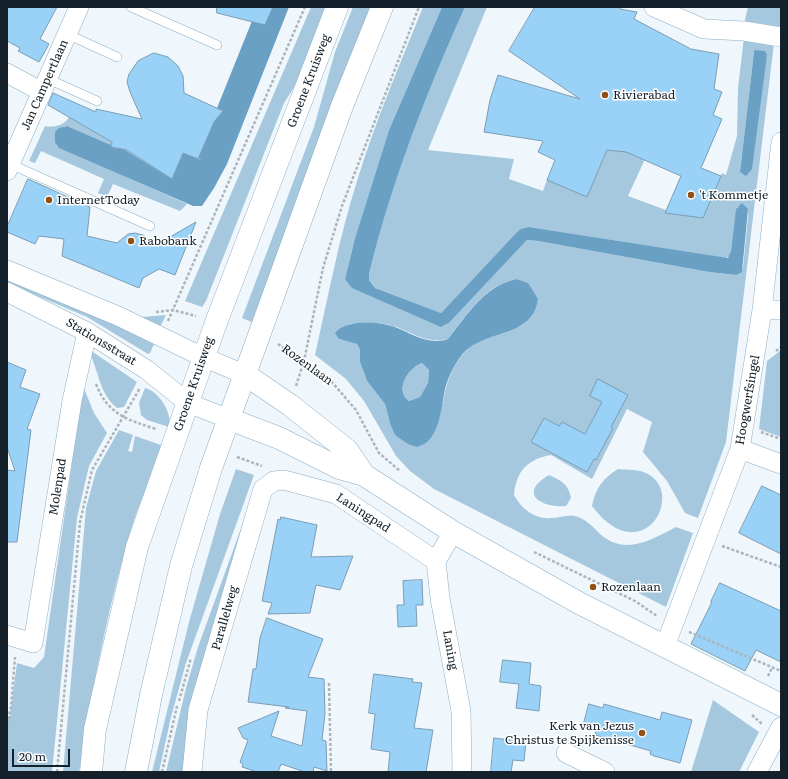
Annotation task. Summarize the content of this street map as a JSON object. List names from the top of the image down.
{
  "streets": {
    "main road": ["Groene Kruisweg"],
    "street": [
      "Jan Campertlaan",
      "Stationsstraat",
      "Hoogwerfsingel",
      "Molenpad",
      "Laningpad",
      "Parallelweg",
      "Laning"
    ],
    "path": ["Rozenlaan"]
  },
  "crossings": [
    ["Groene Kruisweg", "Stationsstraat"],
    ["Stationsstraat", "Molenpad"],
    ["Laningpad", "Parallelweg"],
    ["Laningpad", "Laning"]
  ],
  "places": [
    "Rivierabad",
    "'t Kommetje",
    "InternetToday",
    "Rabobank",
    "Rozenlaan",
    "Kerk van Jezus Christus te Spijkenisse"
  ],
  "scale_bar": "20 m"
}
